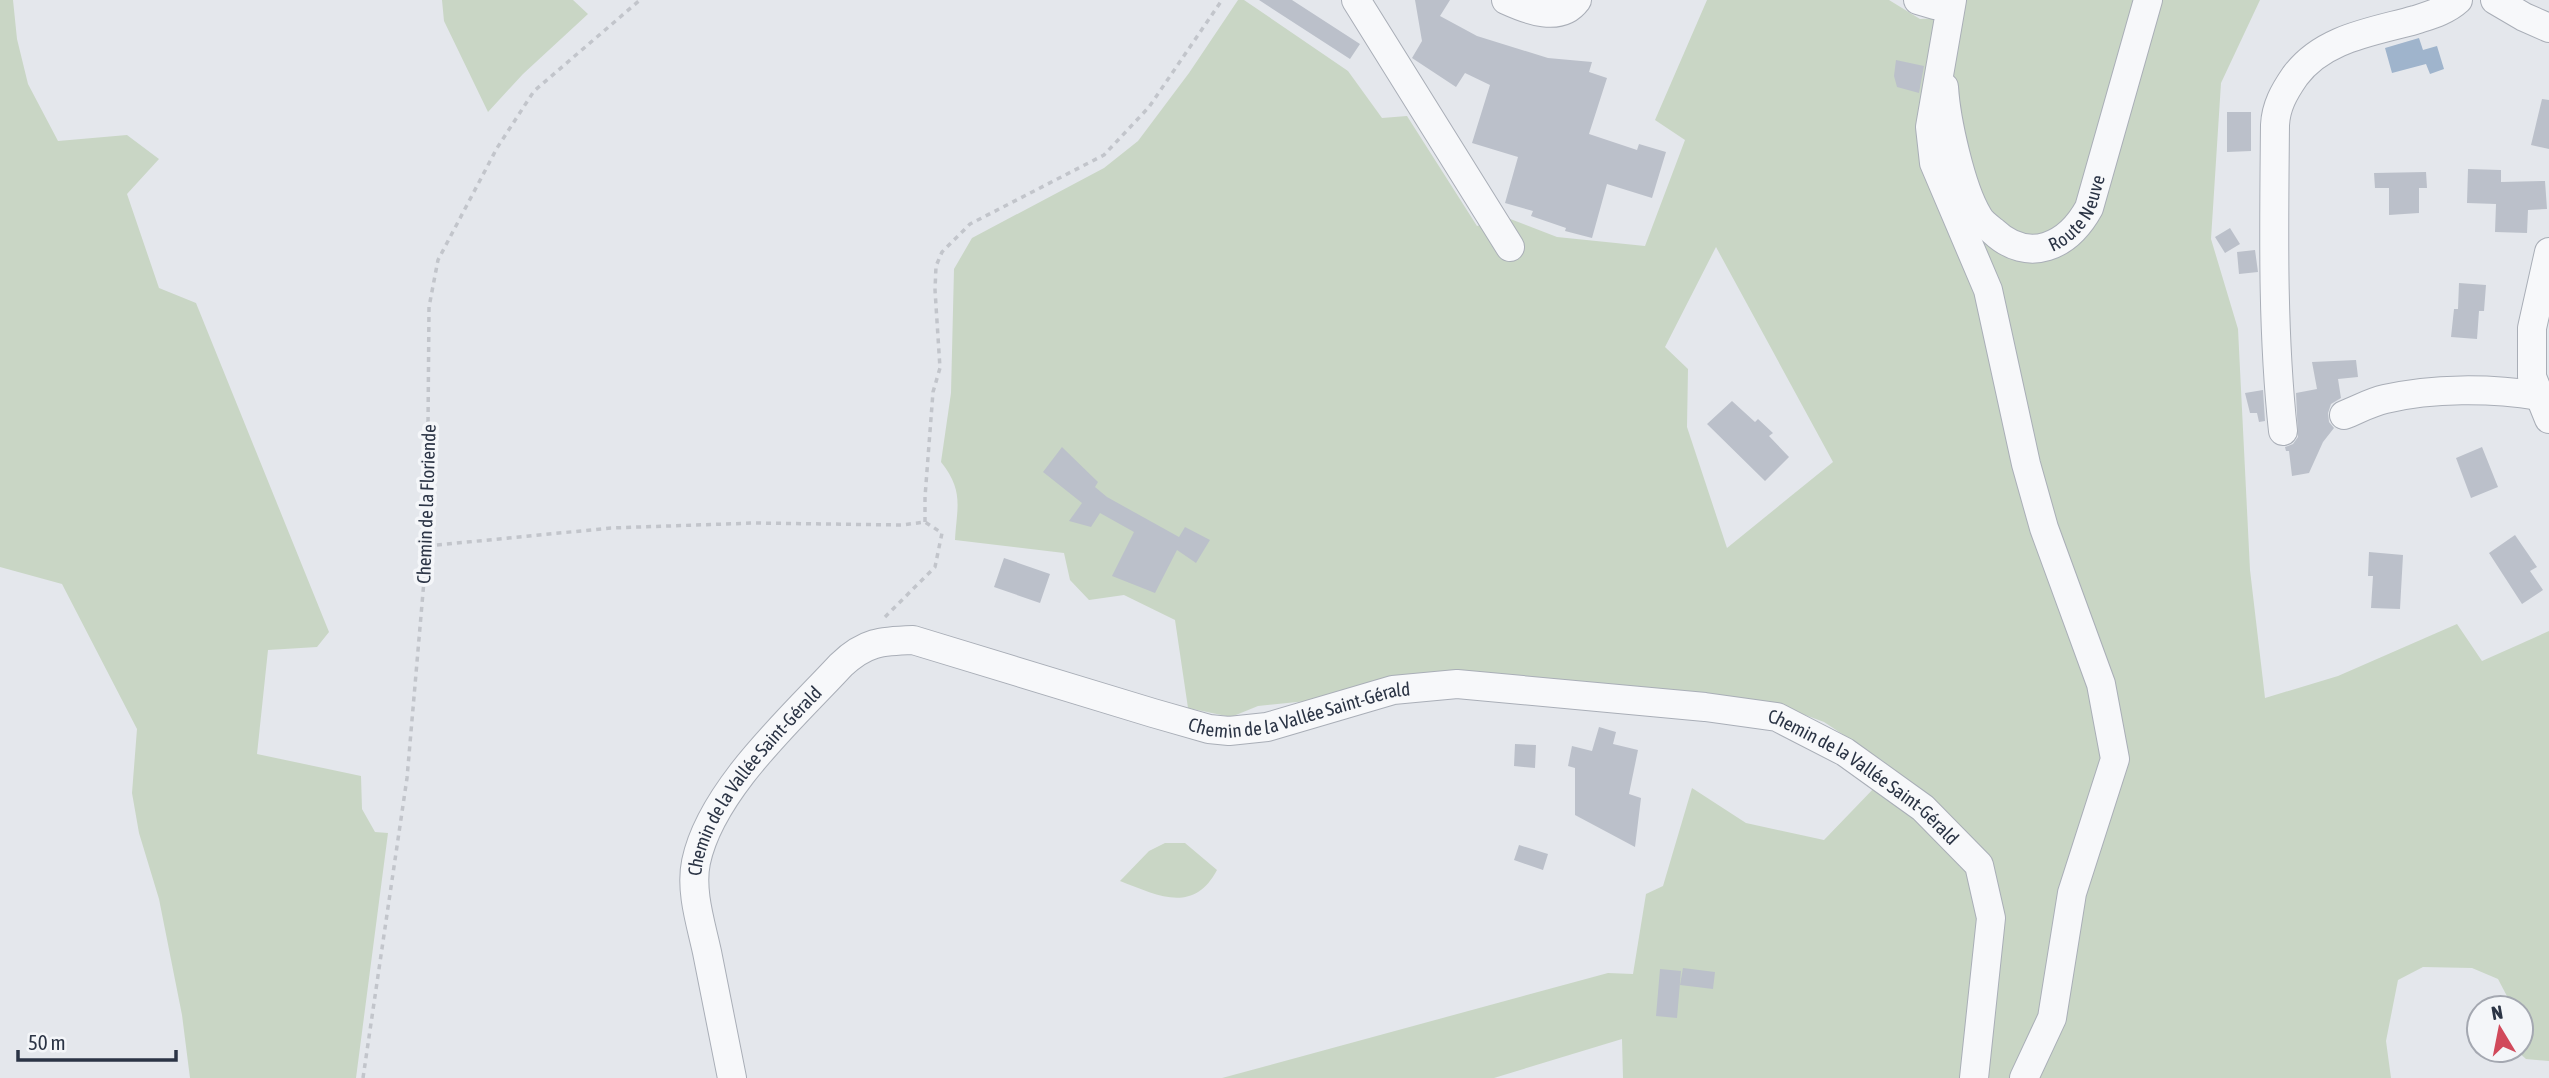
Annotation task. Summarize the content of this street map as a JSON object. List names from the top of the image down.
{
  "streets": {
    "street": ["Route Neuve", "Chemin de la Vallée Saint-Gérald"],
    "path": ["Chemin de la Floriende"]
  },
  "scale_bar": "50 m",
  "north": "top"
}
